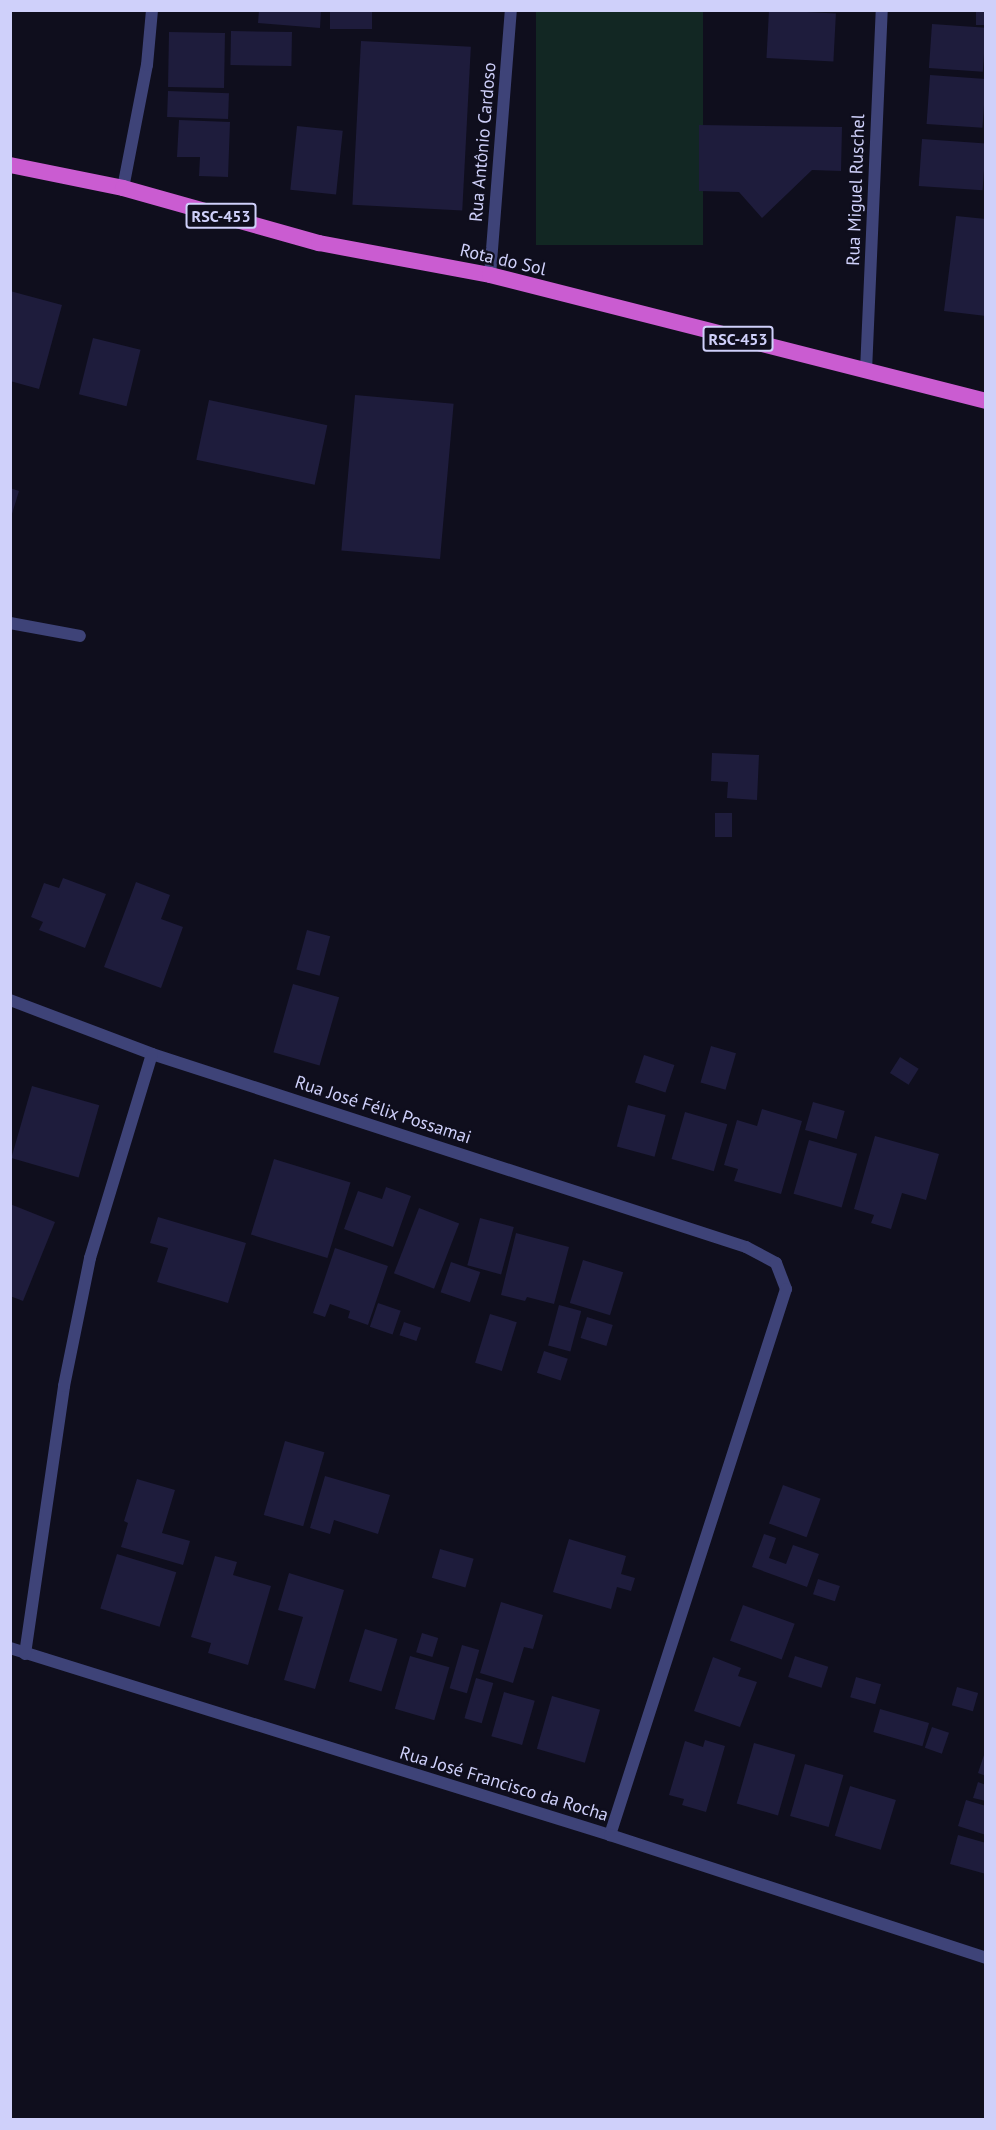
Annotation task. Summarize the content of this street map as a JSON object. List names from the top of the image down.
{
  "streets": {
    "highway": ["RSC-453", "Rota do Sol"],
    "street": [
      "Rua Antônio Cardoso",
      "Rua Miguel Ruschel",
      "Rua José Félix Possamai",
      "Rua José Francisco da Rocha"
    ]
  },
  "crossings": [
    ["Rua Antônio Cardoso", "Rota do Sol"],
    ["Rua Miguel Ruschel", "Rota do Sol"],
    ["Rua José Félix Possamai", "Rua José Francisco da Rocha"]
  ]
}
